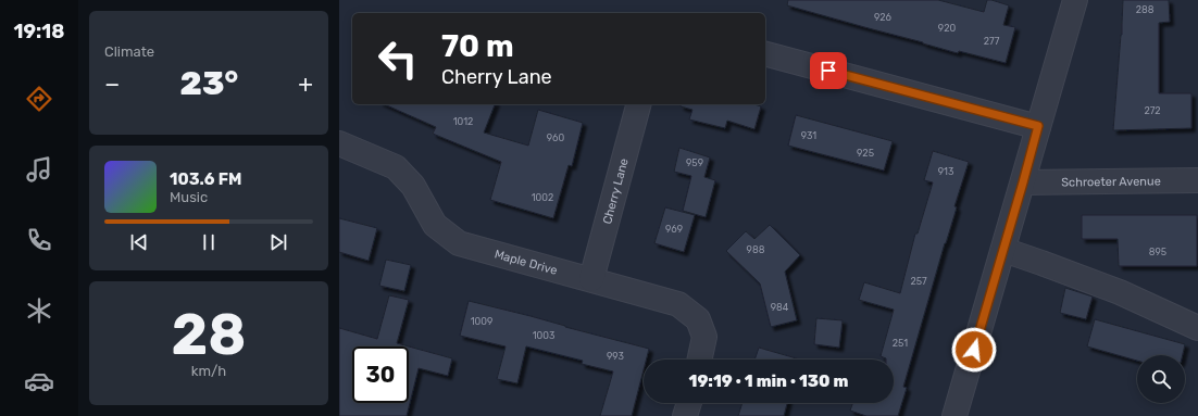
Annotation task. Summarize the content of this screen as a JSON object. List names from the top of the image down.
{
  "streets": {
    "street": ["Schroeter Avenue", "Cherry Lane", "Maple Drive"]
  },
  "crossings": [
    ["Cherry Lane", "Maple Drive"]
  ],
  "house_numbers": [
    "288",
    "926",
    "920",
    "277",
    "272",
    "1012",
    "931",
    "960",
    "925",
    "959",
    "913",
    "1002",
    "969",
    "988",
    "895",
    "257",
    "984",
    "1009",
    "1003",
    "251",
    "993"
  ],
  "page": {
    "tabs": "19:18",
    "tile": [
      "Climate",
      ["28", "km/h"]
    ],
    "turn": ["70 m", "Cherry Lane"],
    "heat": ["−", "23°", "+"],
    "song": ["103.6 FM", "Music"],
    "limit": "30",
    "trip": "19:19 · 1 min · 130 m"
  }
}
